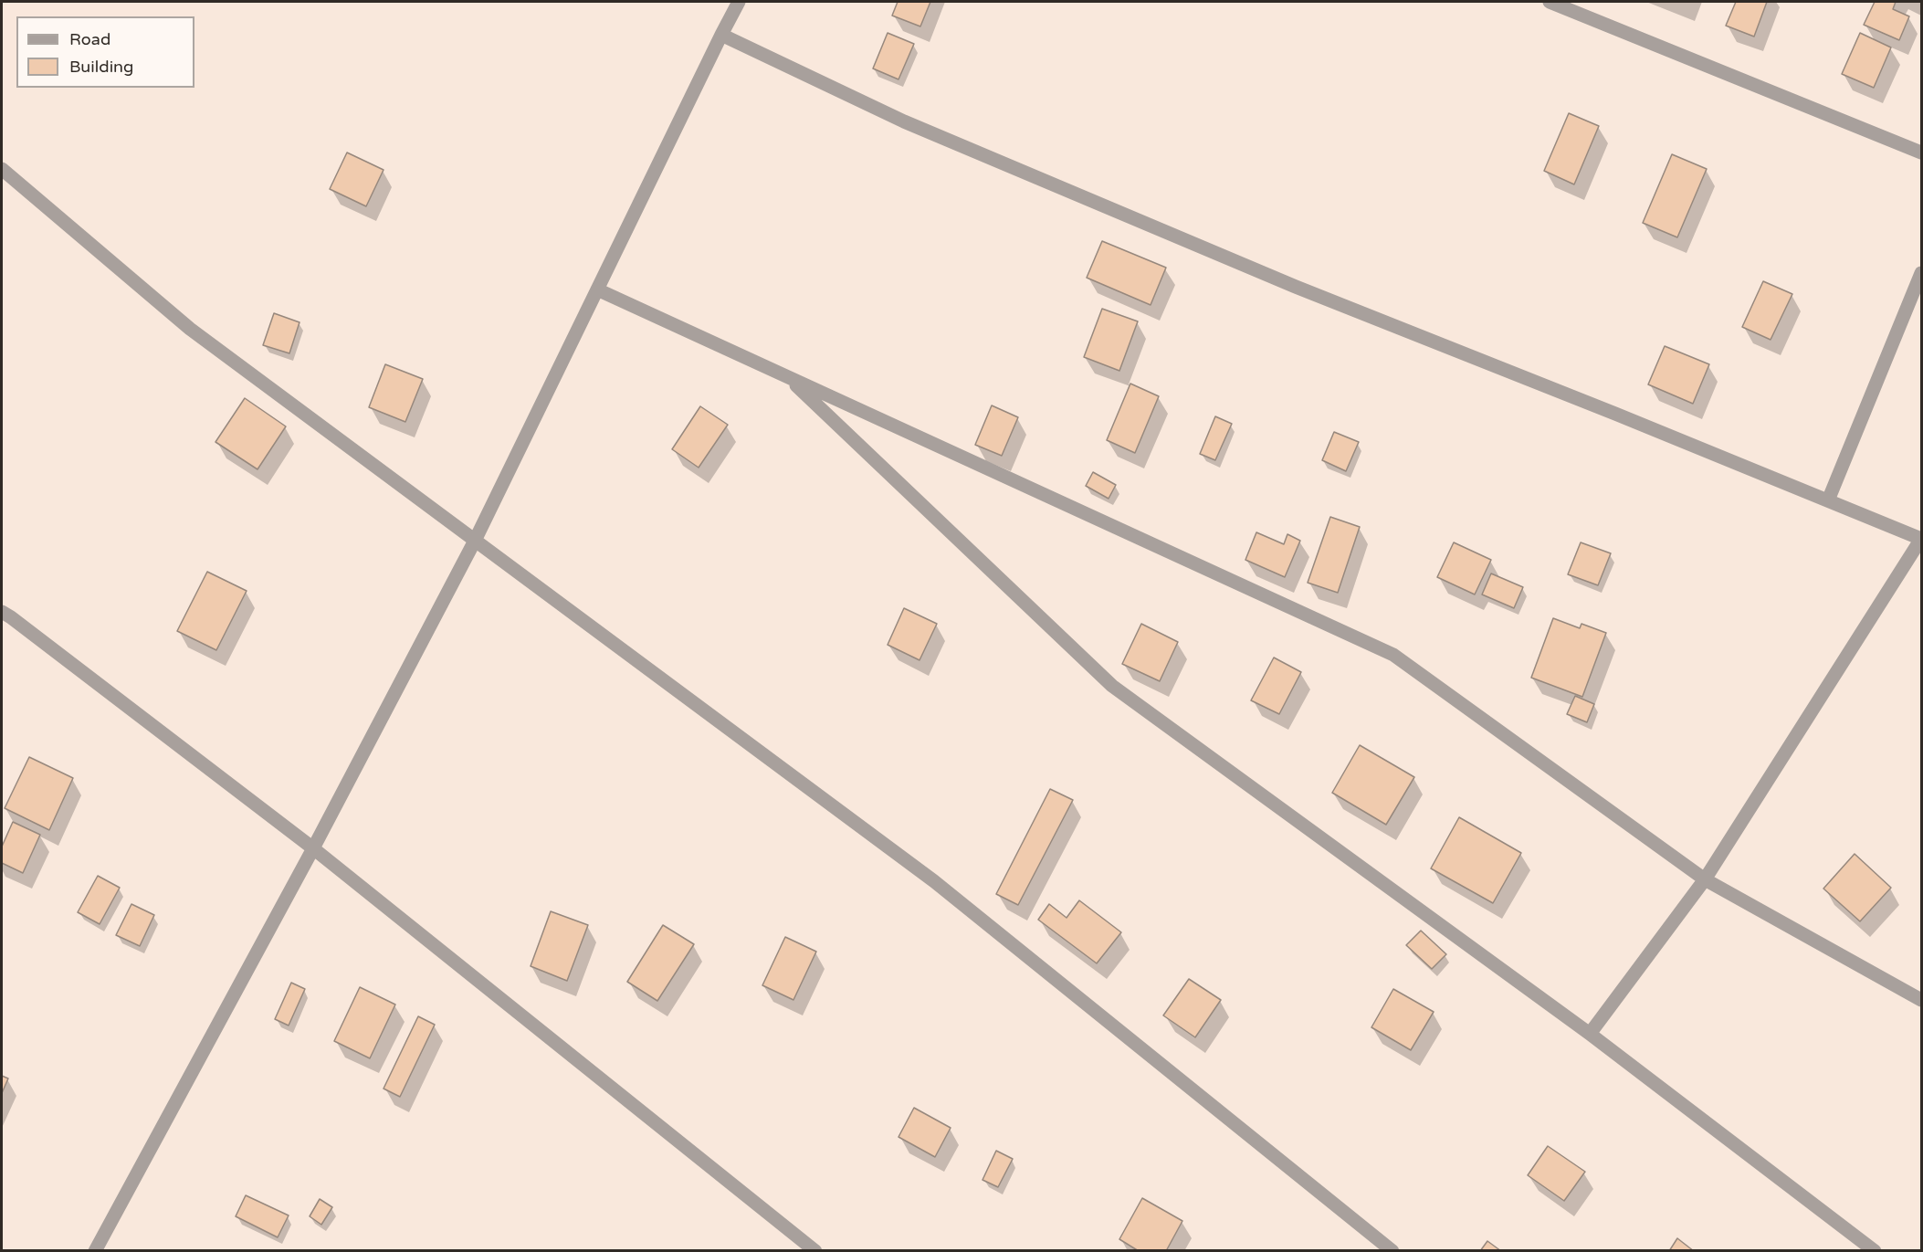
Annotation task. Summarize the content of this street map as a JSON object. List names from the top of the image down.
{
  "legend": ["Road", "Building"]
}
